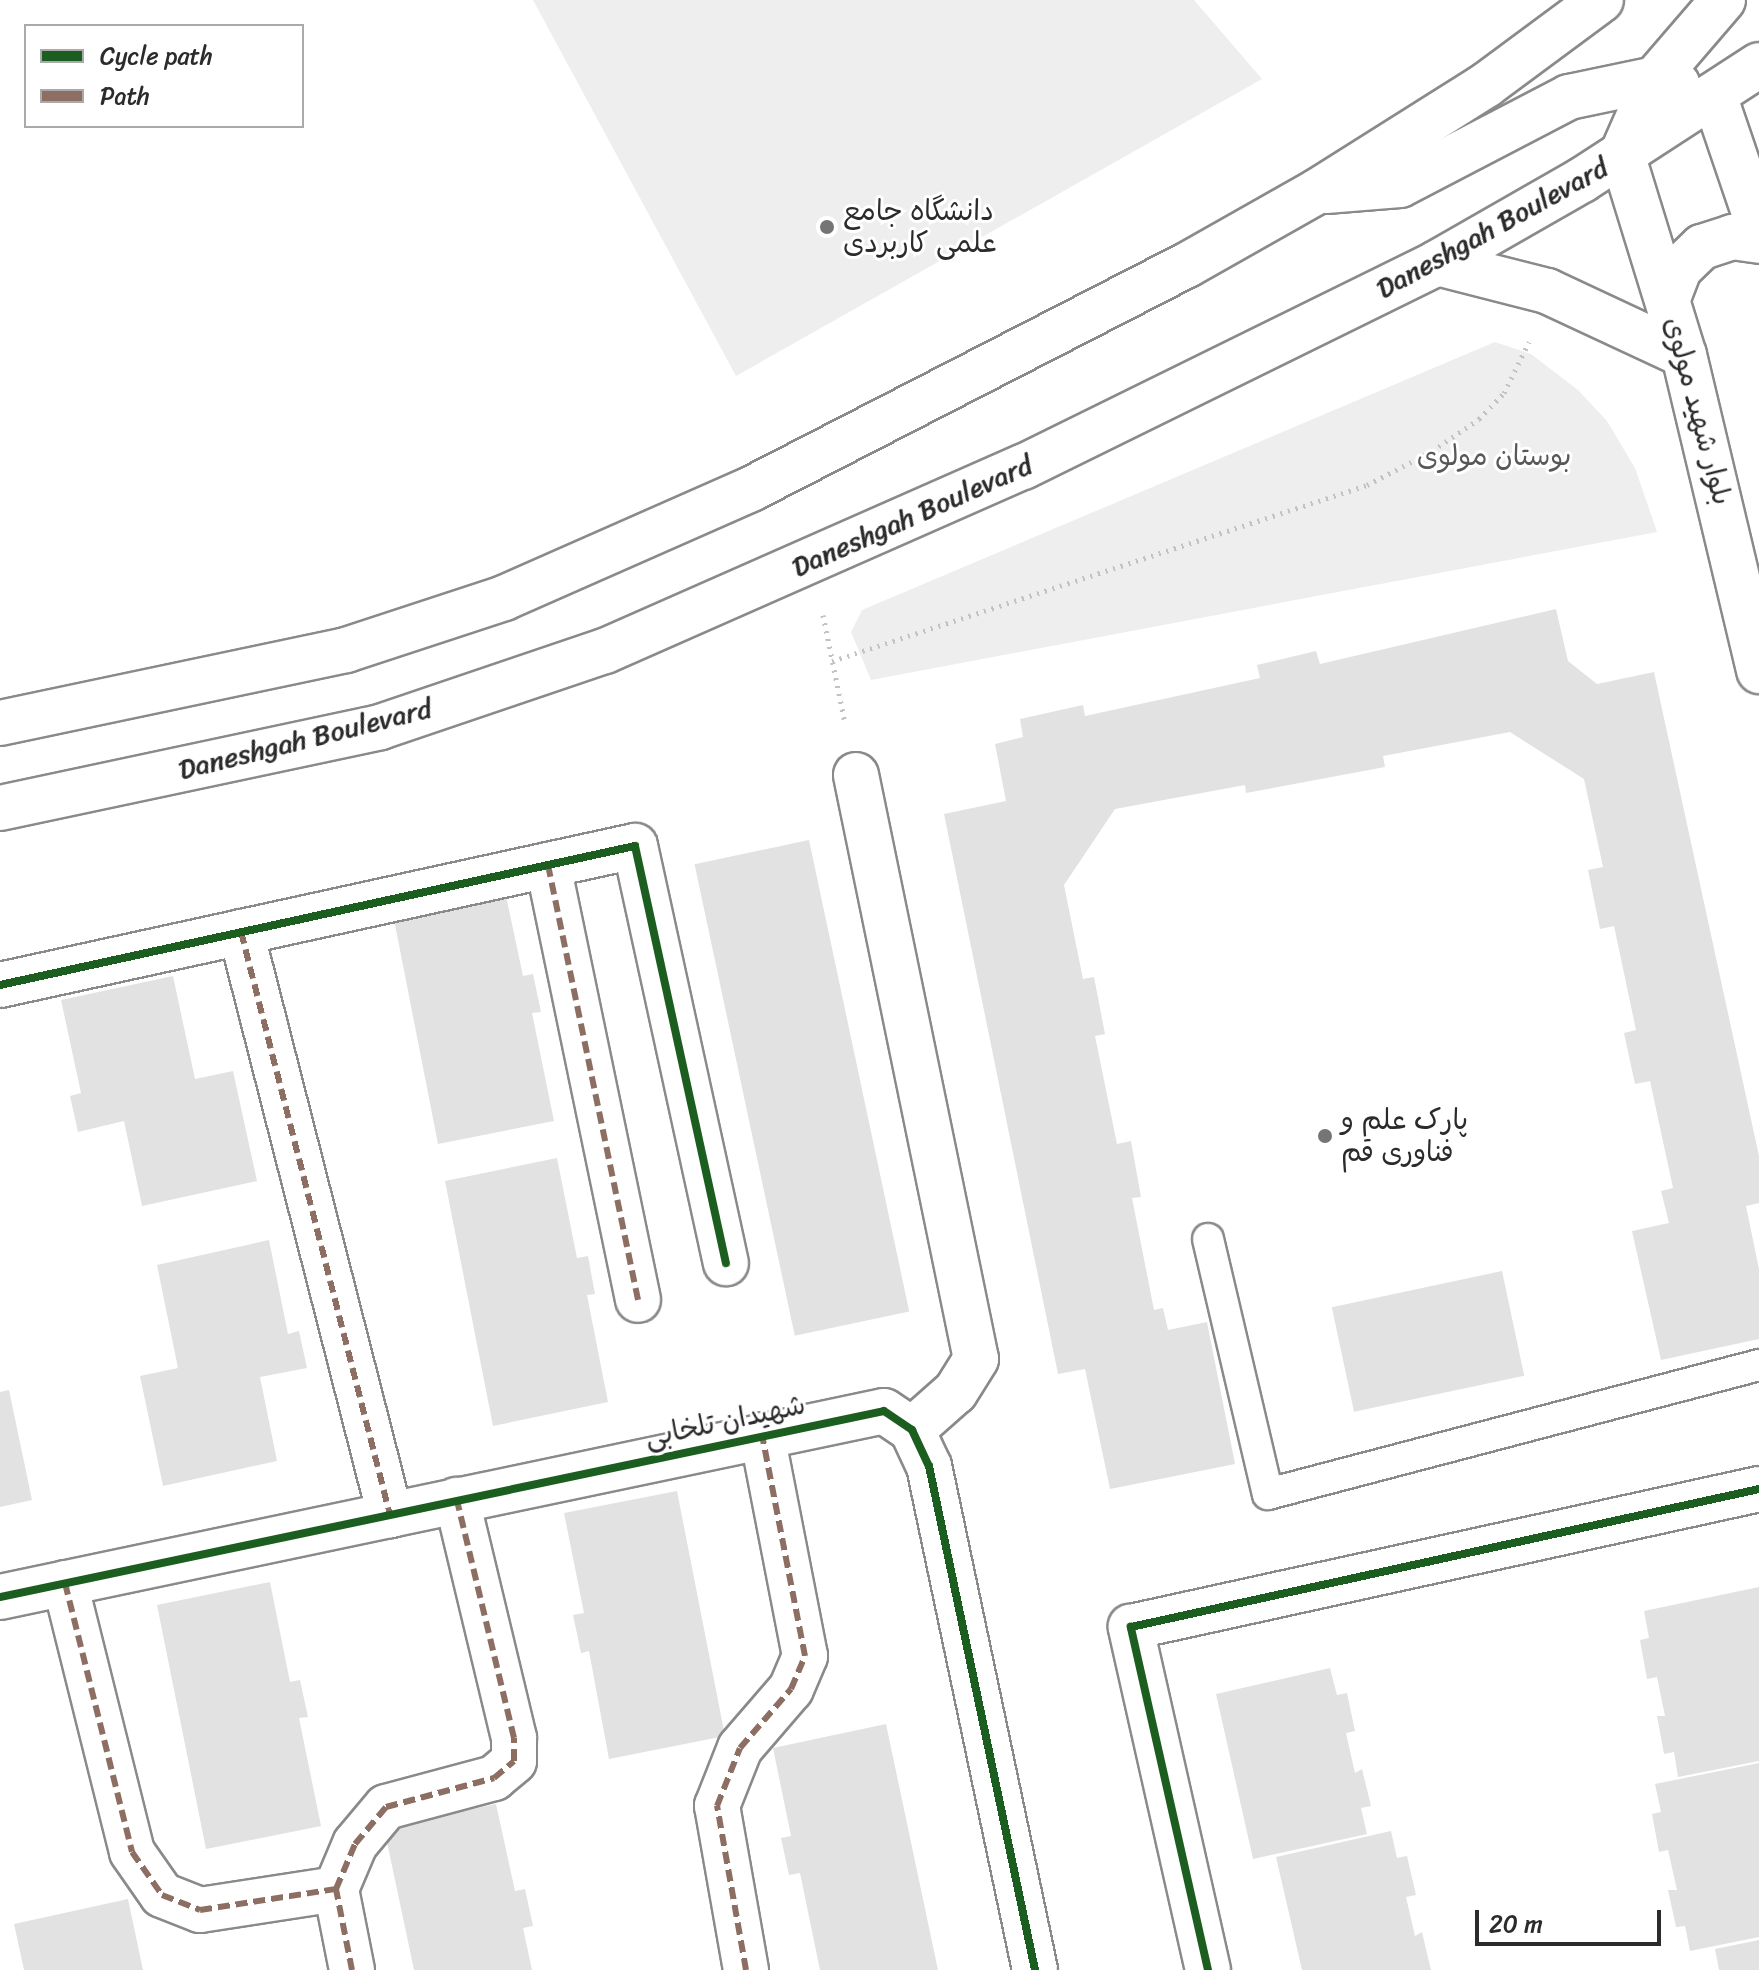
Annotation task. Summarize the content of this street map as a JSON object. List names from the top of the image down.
{
  "streets": {
    "street": ["Daneshgah Boulevard", "بلوار شهید مولوی", "شهیدان تلخابی"]
  },
  "crossings": [
    ["Daneshgah Boulevard", "بلوار شهید مولوی"]
  ],
  "parks": ["بوستان مولوی"],
  "places": ["دانشگاه جامع علمی کاربردی", "پارک علم و فناوری قم"],
  "legend": ["Cycle path", "Path"],
  "scale_bar": "20 m"
}
